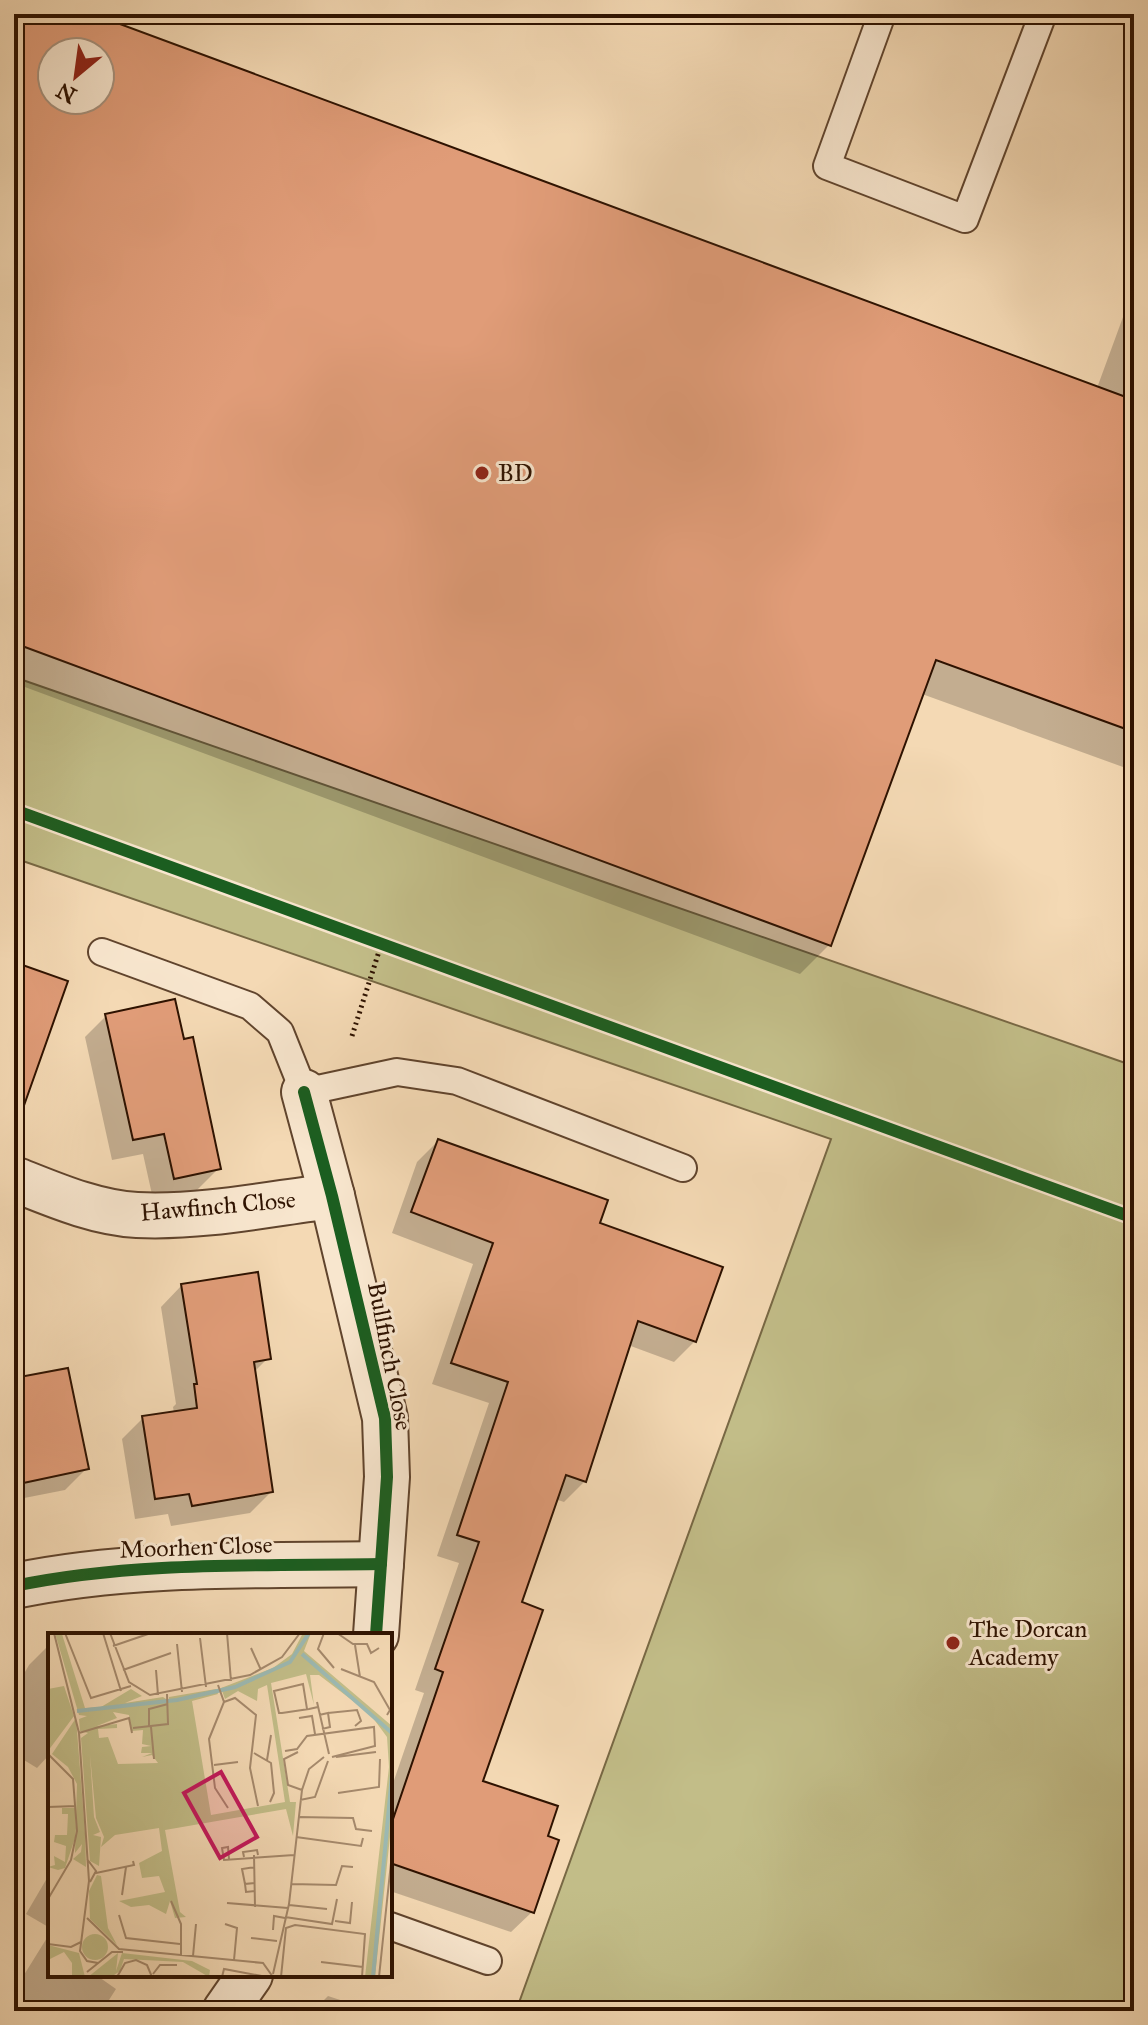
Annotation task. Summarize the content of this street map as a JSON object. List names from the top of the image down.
{
  "streets": {
    "street": ["Hawfinch Close", "Bullfinch Close", "Moorhen Close"]
  },
  "crossings": [
    ["Hawfinch Close", "Bullfinch Close"],
    ["Bullfinch Close", "Moorhen Close"]
  ],
  "places": ["BD", "The Dorcan Academy"],
  "north": "bottom left"
}
